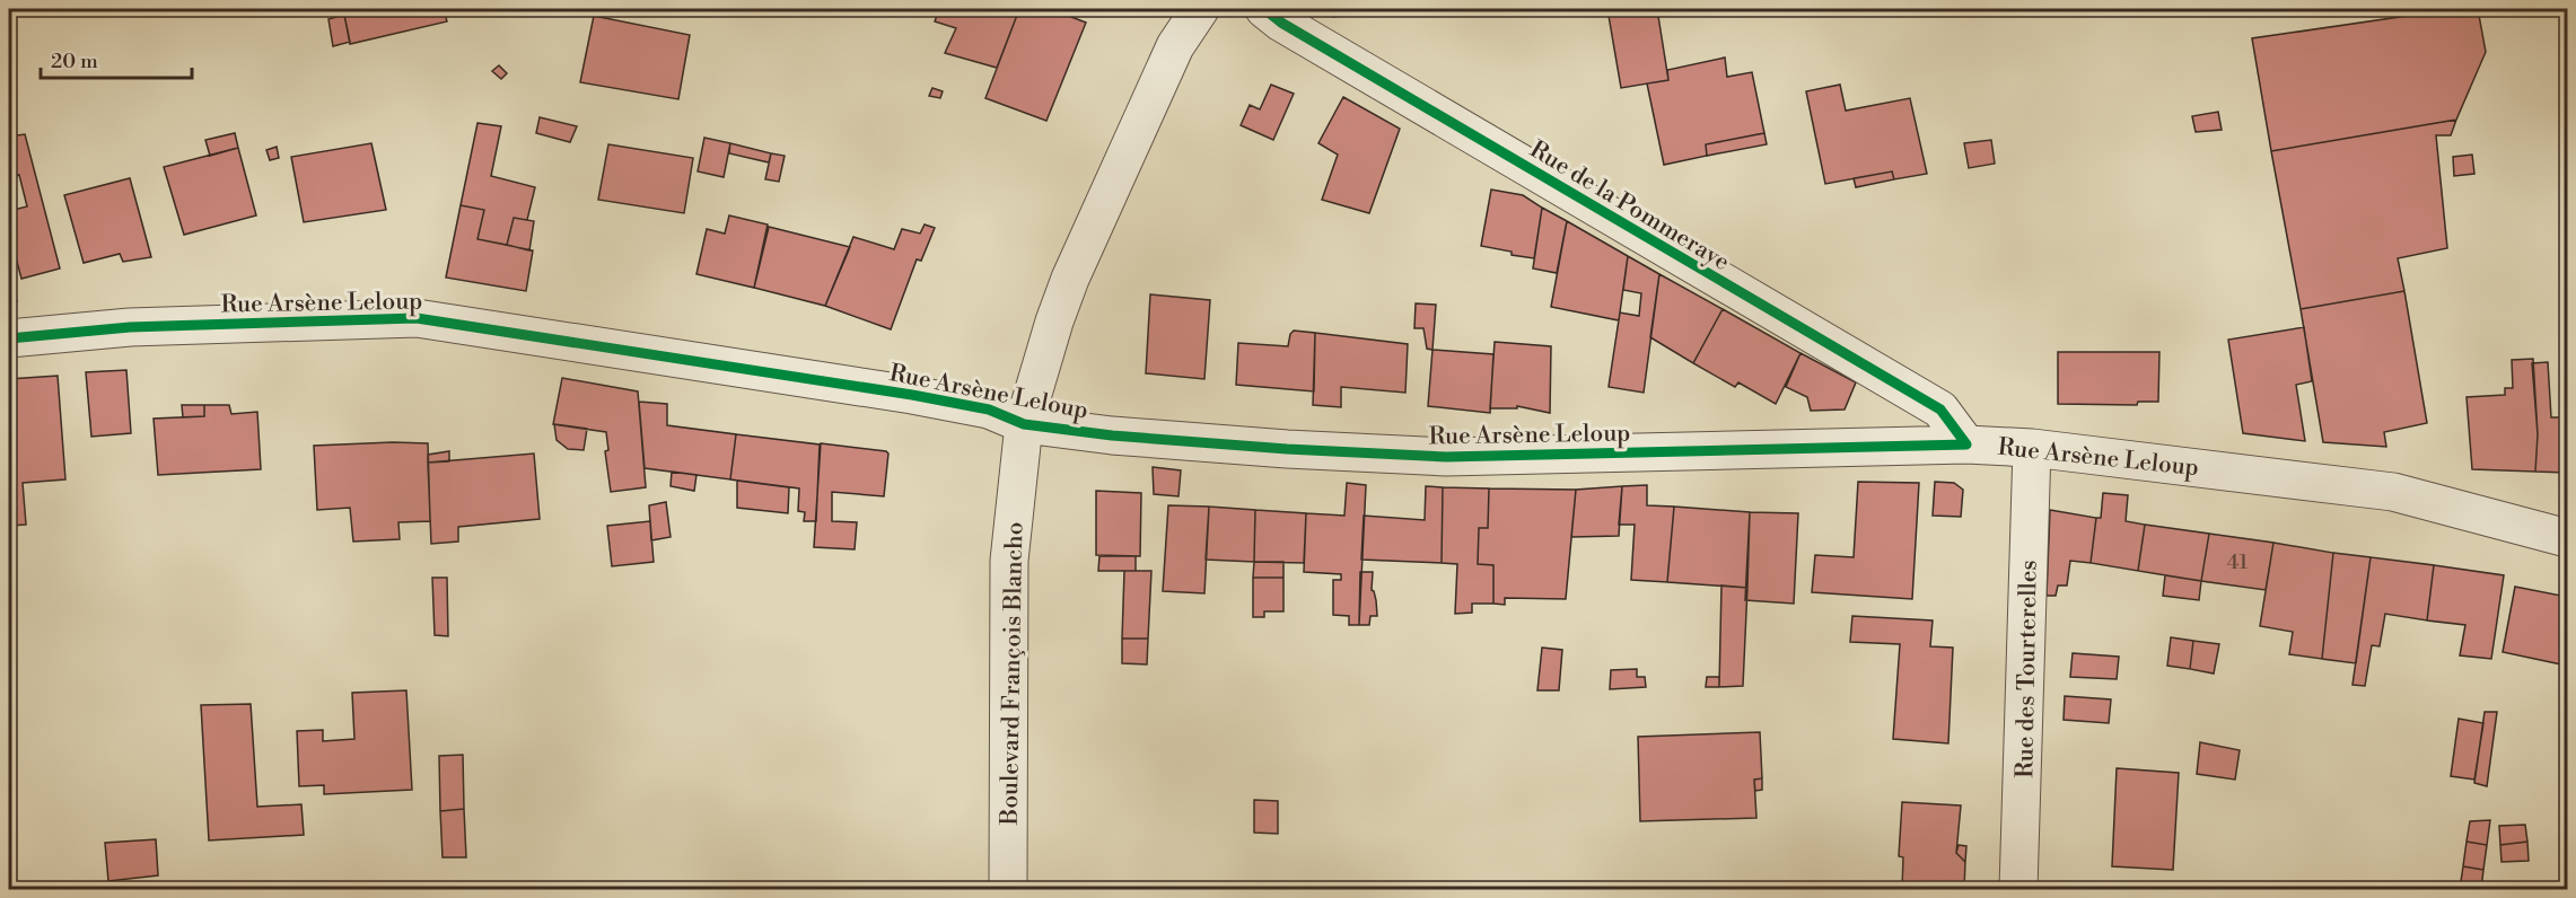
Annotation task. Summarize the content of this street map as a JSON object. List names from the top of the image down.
{
  "streets": {
    "street": [
      "Rue de la Pommeraye",
      "Rue Arsène Leloup",
      "Rue des Tourterelles",
      "Boulevard François Blancho"
    ]
  },
  "crossings": [
    ["Rue de la Pommeraye", "Rue Arsène Leloup"],
    ["Rue Arsène Leloup", "Rue des Tourterelles"],
    ["Rue Arsène Leloup", "Boulevard François Blancho"]
  ],
  "house_numbers": ["41"],
  "scale_bar": "20 m"
}
